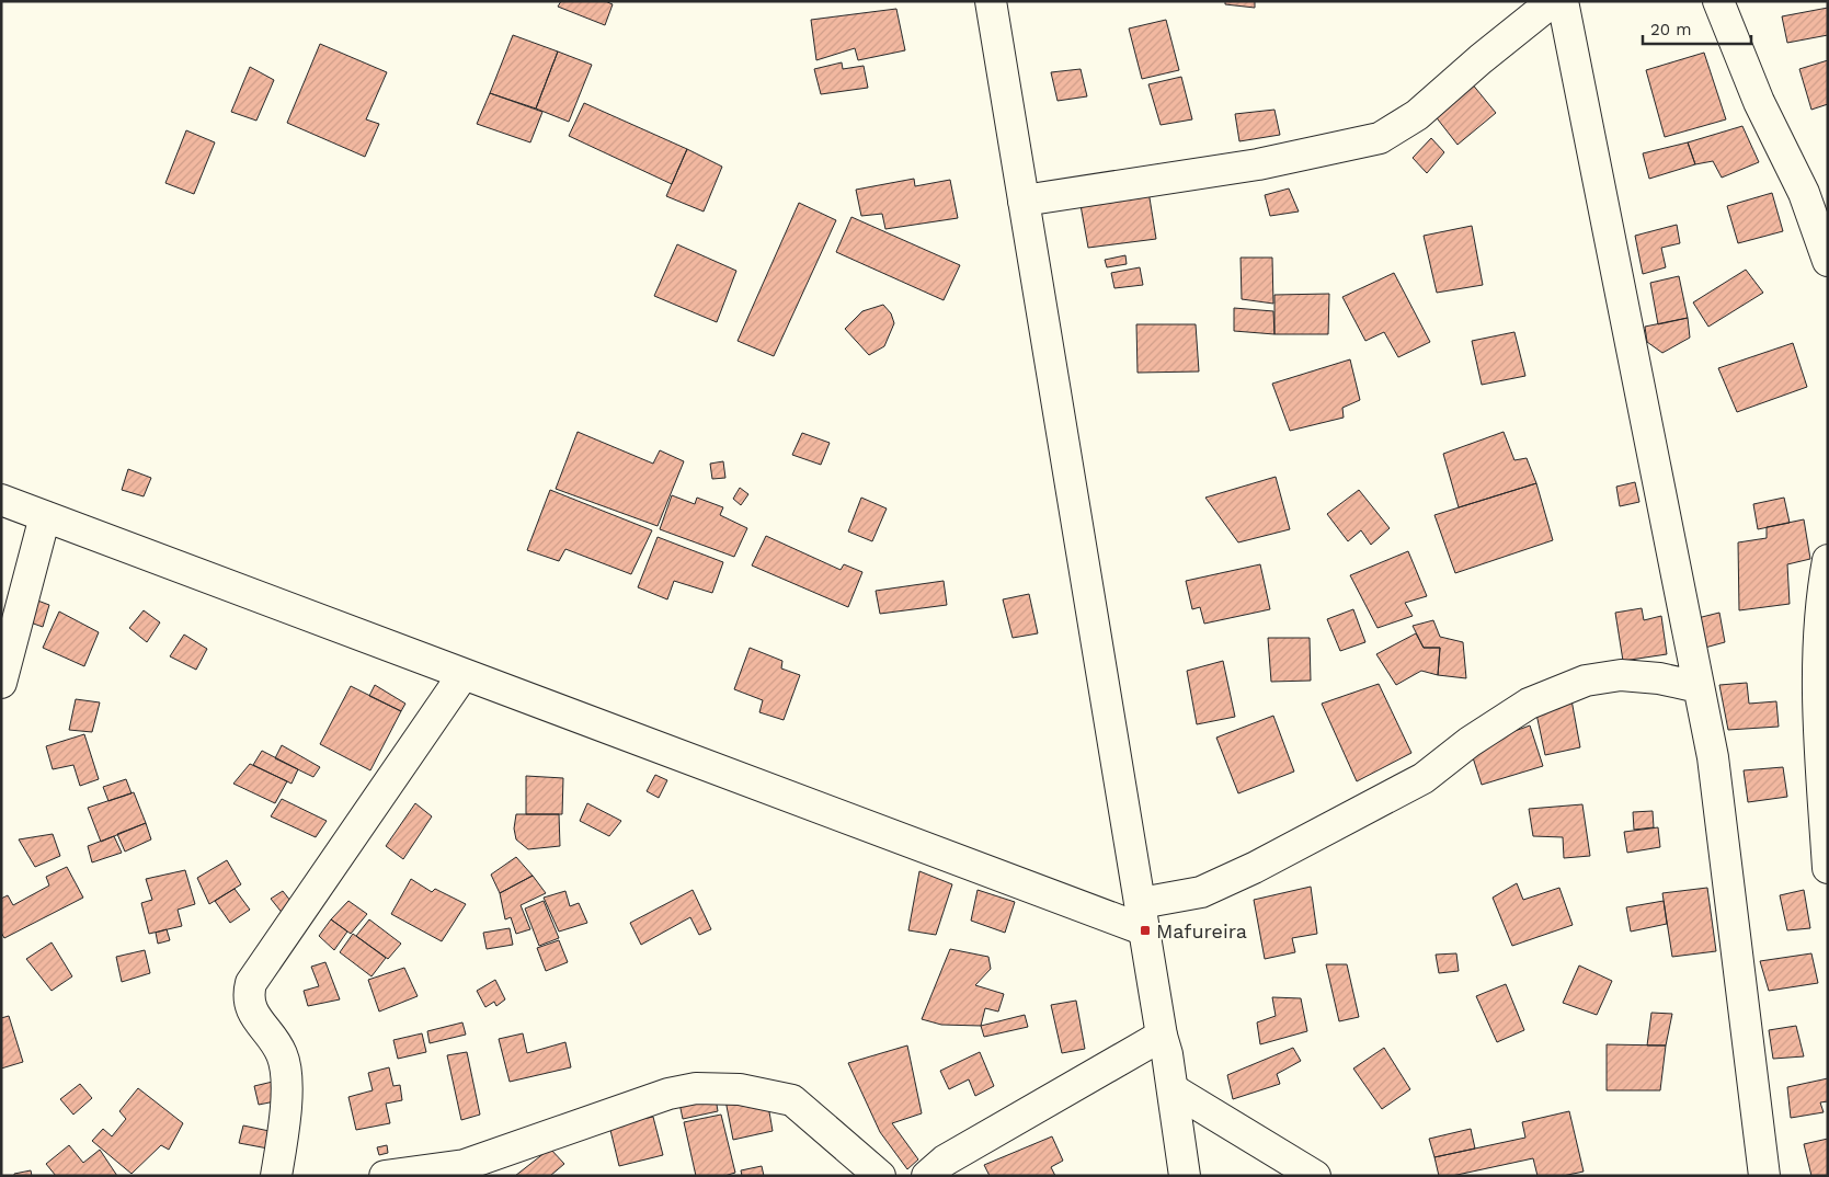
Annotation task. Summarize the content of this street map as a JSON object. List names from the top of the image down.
{
  "places": {
    "transit": ["Mafureira"]
  },
  "scale_bar": "20 m"
}
